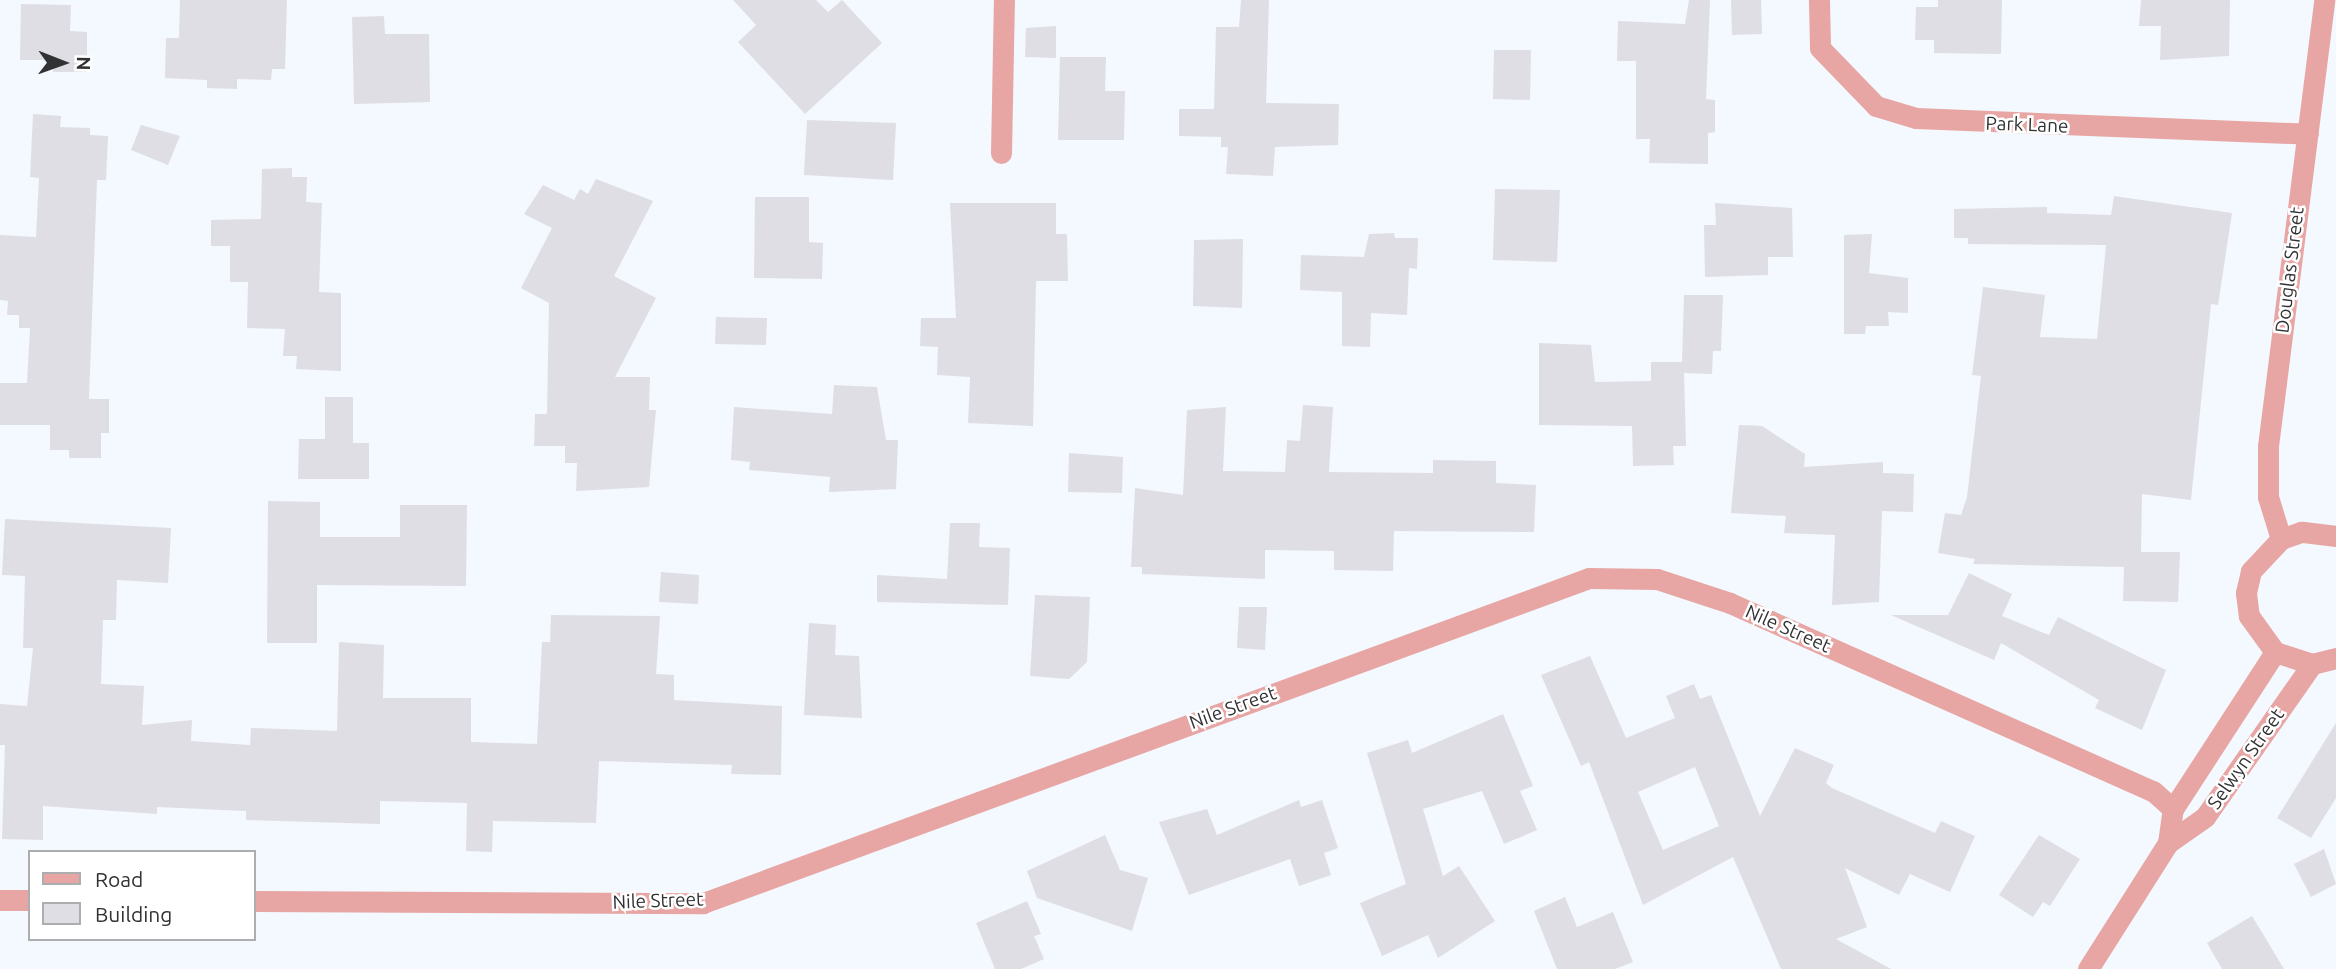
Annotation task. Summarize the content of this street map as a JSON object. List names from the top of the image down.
{
  "streets": {
    "street": [
      "Park Lane",
      "Douglas Street",
      "Nile Street",
      "Selwyn Street"
    ]
  },
  "crossings": [
    ["Park Lane", "Douglas Street"],
    ["Nile Street", "Selwyn Street"]
  ],
  "legend": ["Road", "Building"],
  "north": "right"
}
